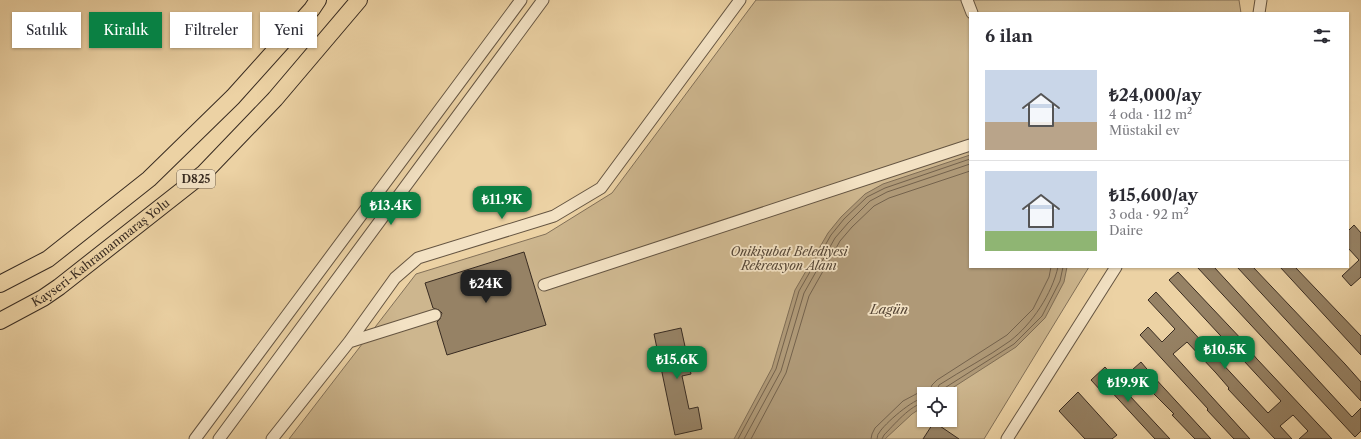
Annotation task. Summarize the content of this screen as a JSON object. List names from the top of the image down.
{
  "streets": {
    "highway": ["D825", "Kayseri-Kahramanmaraş Yolu"]
  },
  "water": ["Lagün"],
  "parks": ["Onikişubat Belediyesi Rekreasyon Alanı"],
  "page": {
    "chip": [
      "Satılık",
      "Kiralık",
      "Filtreler",
      "Yeni"
    ],
    "heading": "6 ilan",
    "list": [
      {
        "name": "₺24,000/ay",
        "note": "4 oda · 112 m² · Müstakil ev"
      },
      {
        "name": "₺15,600/ay",
        "note": "3 oda · 92 m² · Daire"
      }
    ],
    "price": [
      "₺11.9K",
      "₺13.4K",
      "₺24K",
      "₺10.5K",
      "₺15.6K",
      "₺19.9K"
    ]
  }
}
